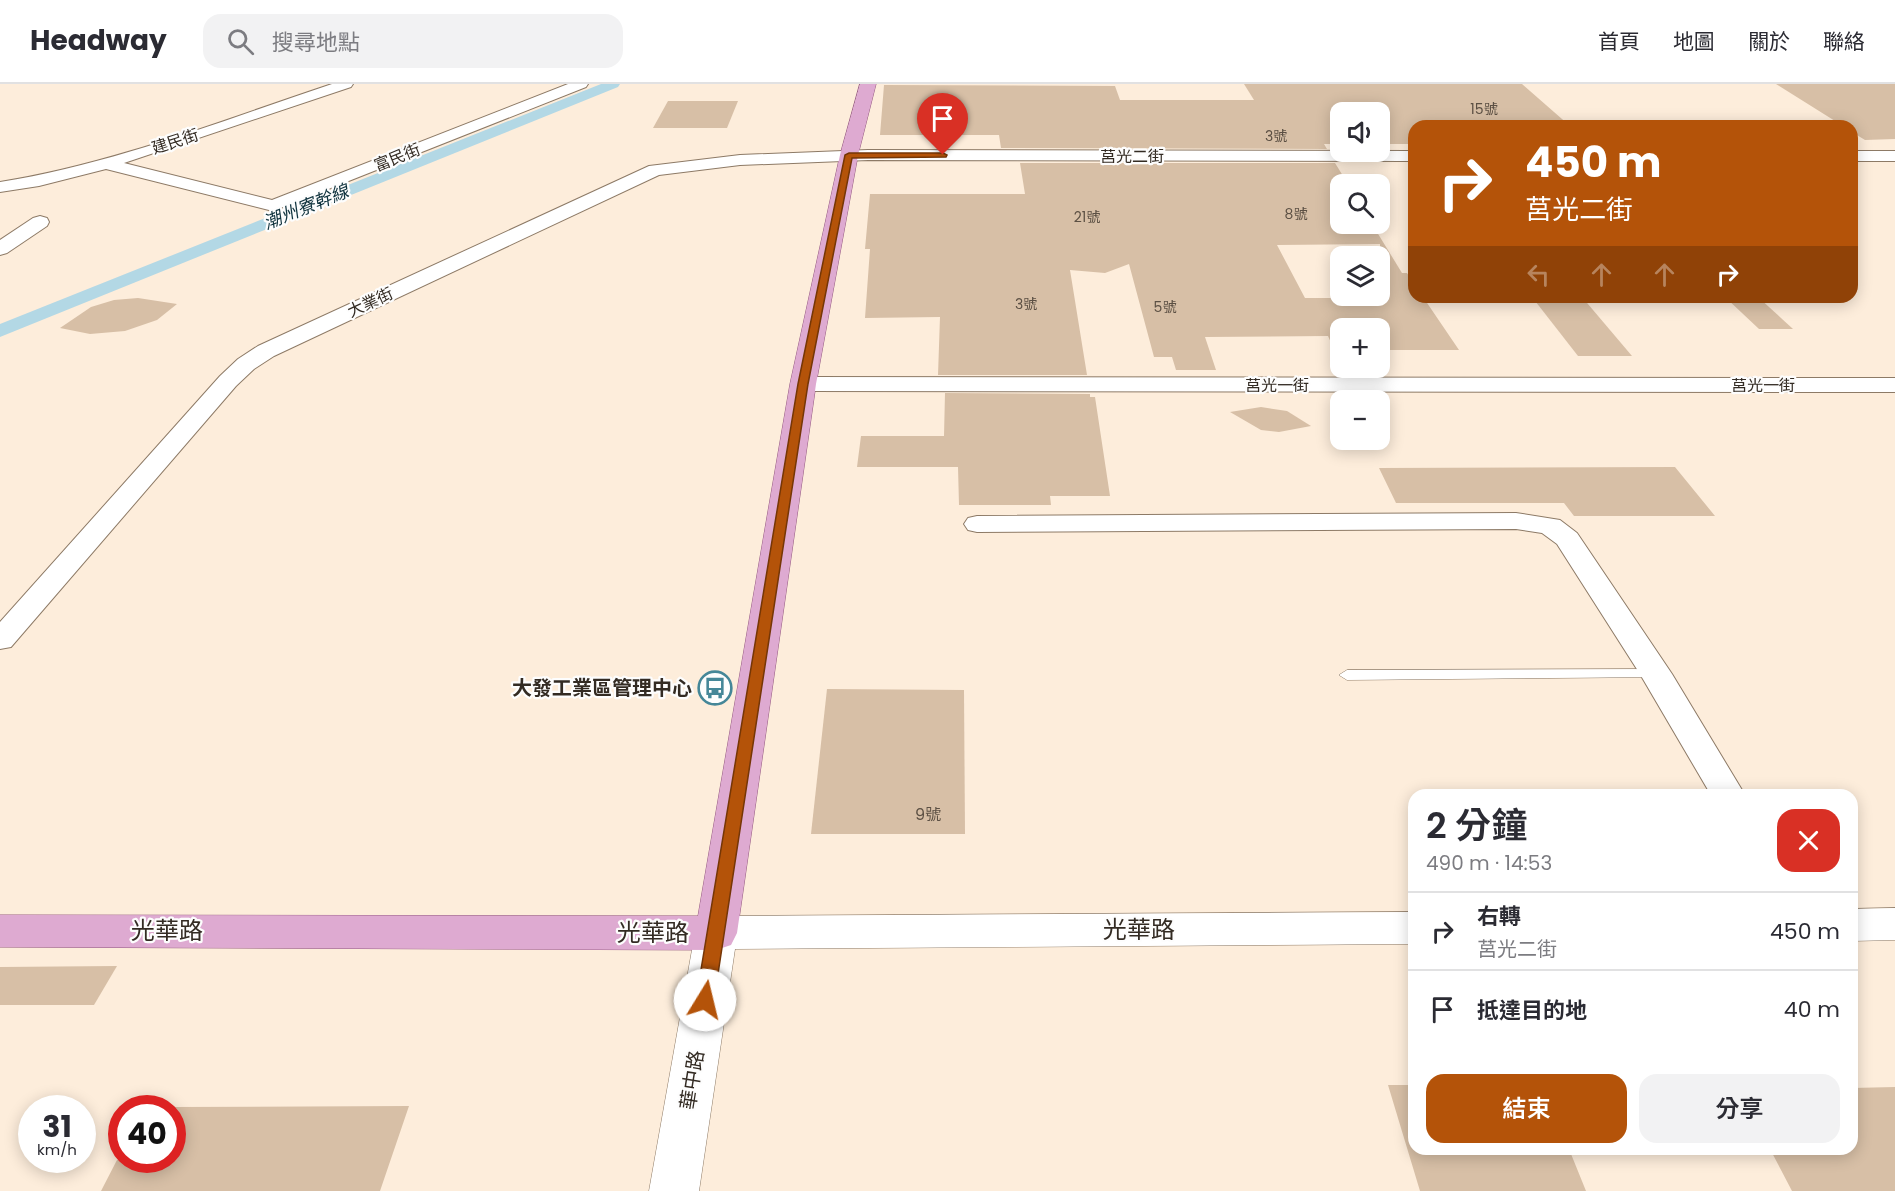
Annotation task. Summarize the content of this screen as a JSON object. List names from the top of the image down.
{
  "streets": {
    "main road": ["光華路", "華中路"],
    "street": [
      "建民街",
      "莒光二街",
      "富民街",
      "大業街",
      "莒光一街"
    ]
  },
  "crossings": [
    ["建民街", "富民街"],
    ["莒光二街", "大業街"],
    ["莒光二街", "華中路"],
    ["大業街", "華中路"],
    ["莒光一街", "華中路"],
    ["光華路", "華中路"]
  ],
  "water": ["潮州寮幹線"],
  "places": {
    "bus stop": ["大發工業區管理中心"]
  },
  "house_numbers": [
    "15號",
    "3號",
    "8號",
    "21號",
    "3號",
    "5號",
    "9號"
  ],
  "page": {
    "header": "Headway",
    "search": "搜尋地點",
    "nav": [
      "首頁",
      "地圖",
      "關於",
      "聯絡"
    ],
    "map_buttons": ["+", "−"],
    "turn": ["450 m", "莒光二街"],
    "heading": ["2 分鐘", "490 m · 14:53"],
    "list": [
      {
        "name": "右轉",
        "note": "莒光二街",
        "value": "450 m"
      },
      {
        "name": "抵達目的地",
        "value": "40 m"
      }
    ],
    "buttons": ["結束", "分享"],
    "speed": "31 km/h",
    "limit": "40"
  }
}
